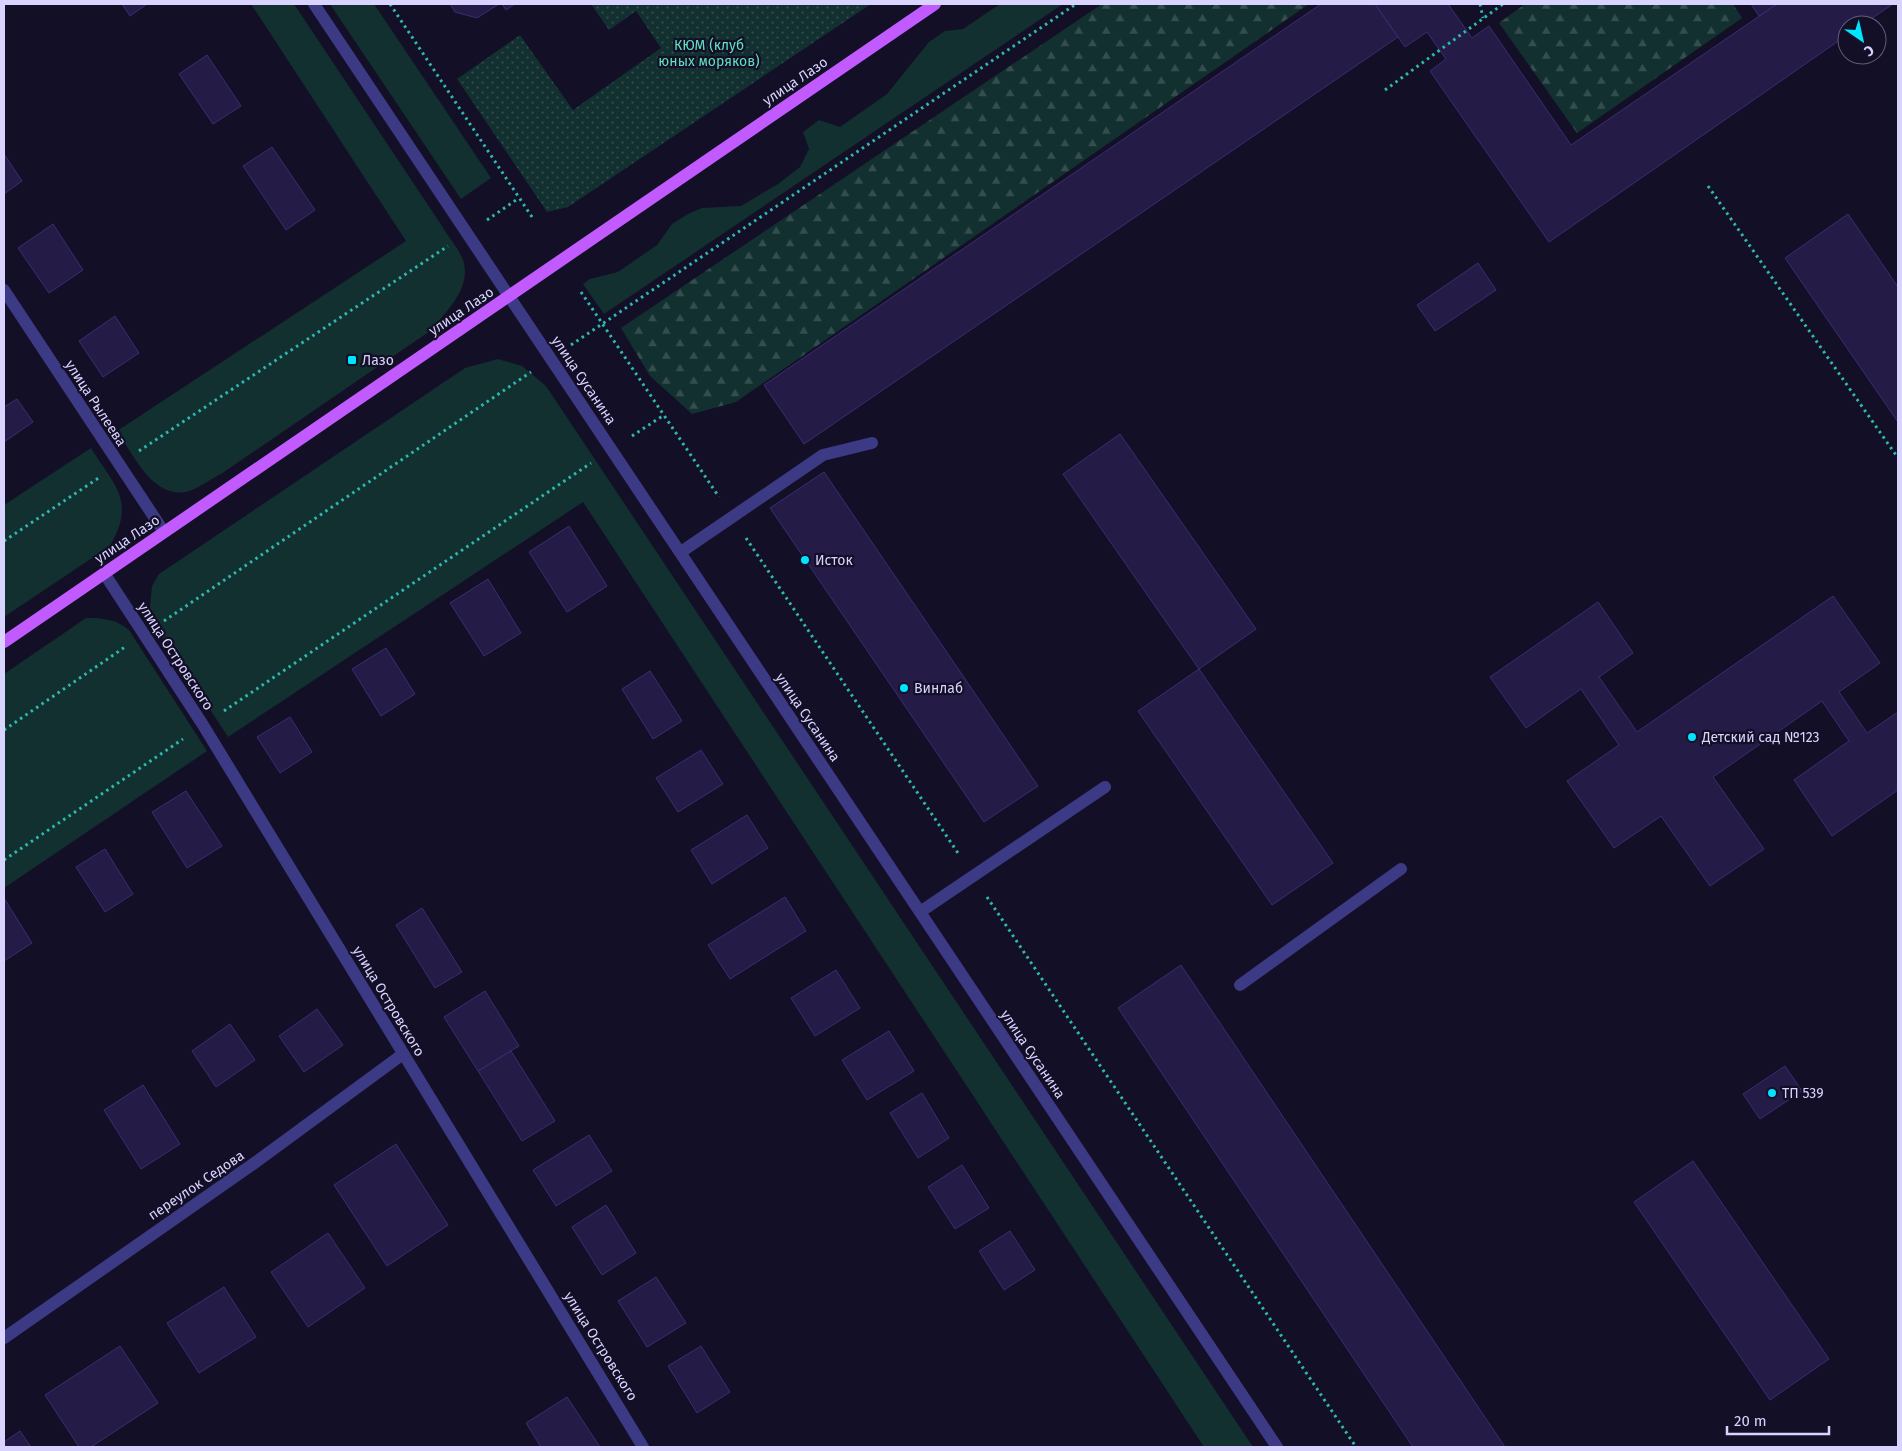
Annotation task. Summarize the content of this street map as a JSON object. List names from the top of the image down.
{
  "streets": {
    "main road": ["улица Лазо"],
    "street": [
      "улица Сусанина",
      "улица Рылеева",
      "улица Островского",
      "переулок Седова"
    ]
  },
  "crossings": [
    ["улица Лазо", "улица Сусанина"],
    ["улица Лазо", "улица Рылеева"],
    ["улица Лазо", "улица Островского"],
    ["улица Островского", "переулок Седова"]
  ],
  "parks": ["КЮМ (клуб юных моряков)"],
  "places": {
    "transit": ["Лазо"],
    "other": [
      "Исток",
      "Винлаб",
      "Детский сад №123",
      "ТП 539"
    ]
  },
  "scale_bar": "20 m",
  "north": "bottom right"
}
